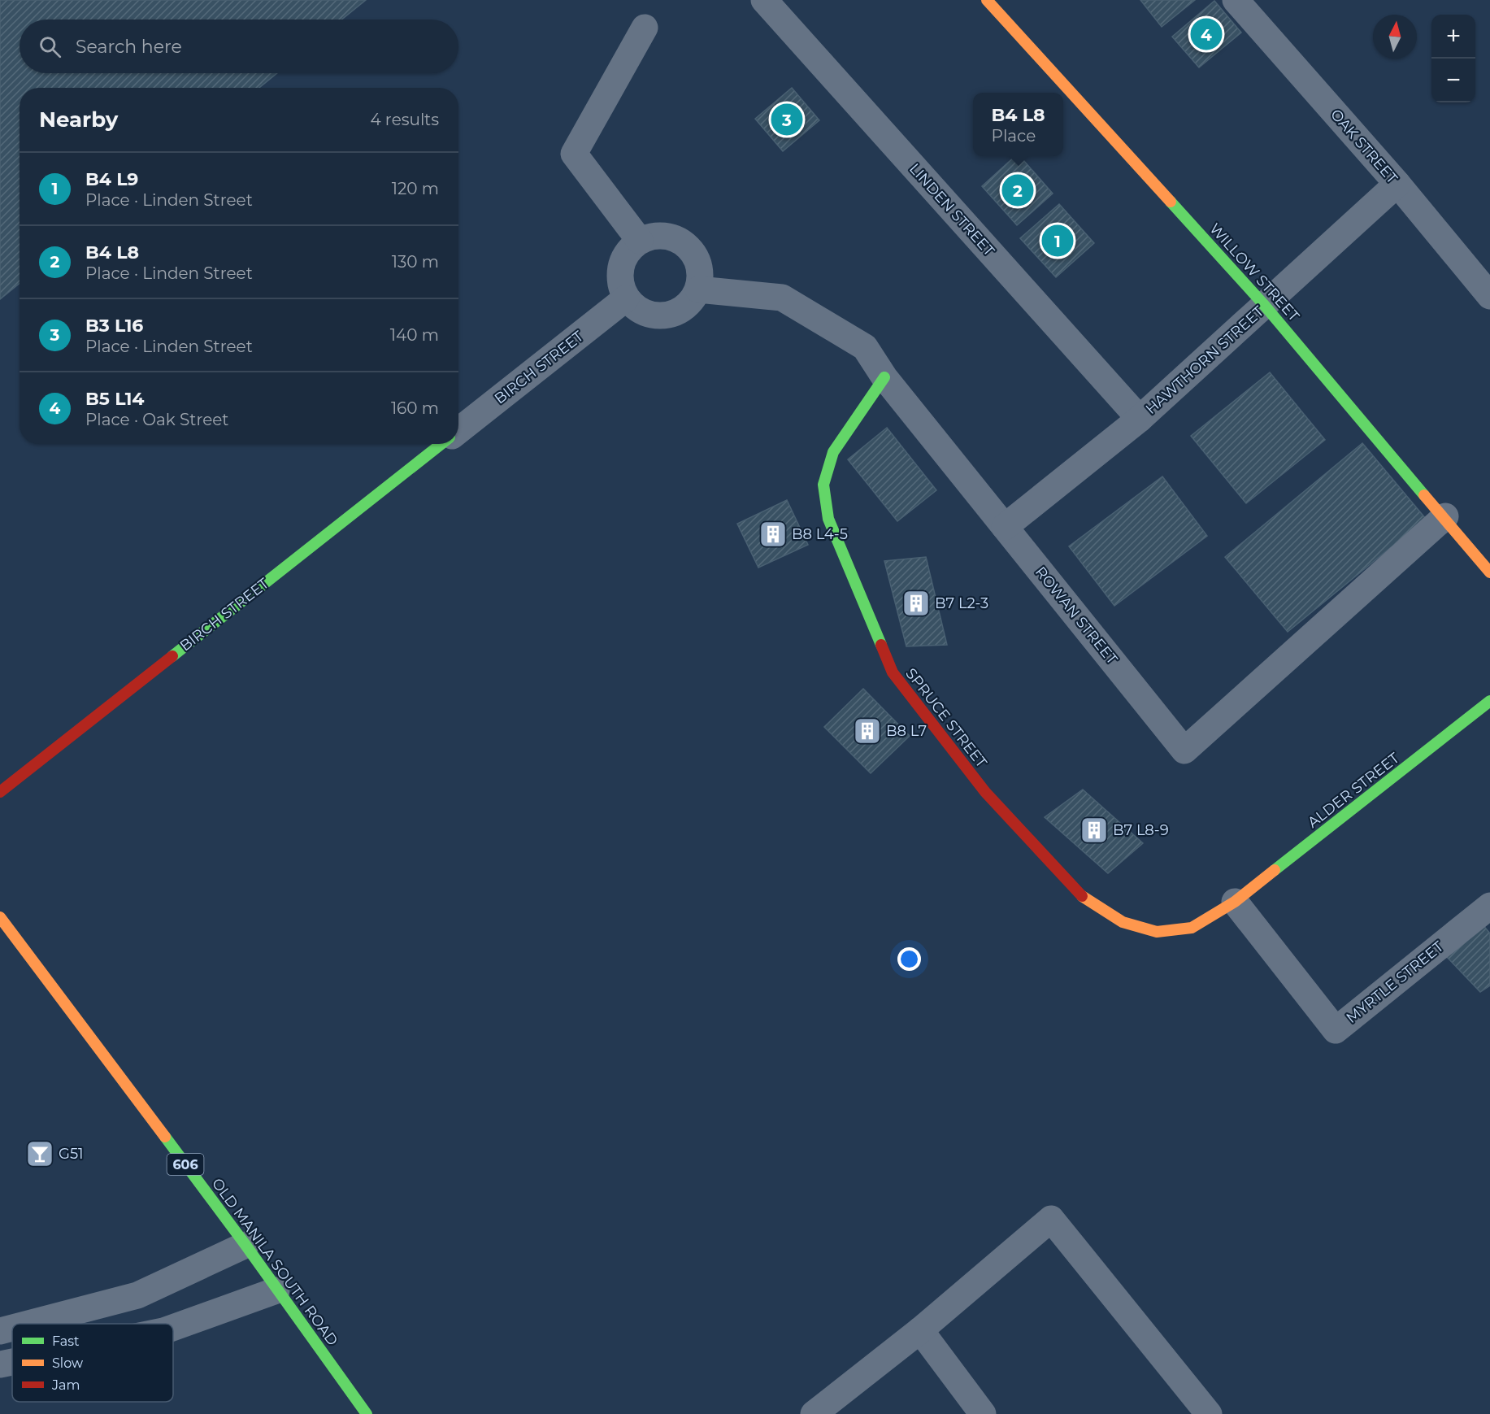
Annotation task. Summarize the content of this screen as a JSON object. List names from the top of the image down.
{
  "streets": {
    "street": [
      "OAK STREET",
      "LINDEN STREET",
      "WILLOW STREET",
      "HAWTHORN STREET",
      "BIRCH STREET",
      "ROWAN STREET",
      "SPRUCE STREET",
      "ALDER STREET",
      "MYRTLE STREET",
      "606",
      "OLD MANILA SOUTH ROAD"
    ]
  },
  "crossings": [
    ["OAK STREET", "HAWTHORN STREET"],
    ["LINDEN STREET", "HAWTHORN STREET"],
    ["WILLOW STREET", "HAWTHORN STREET"],
    ["WILLOW STREET", "ROWAN STREET"],
    ["HAWTHORN STREET", "ROWAN STREET"],
    ["BIRCH STREET", "ROWAN STREET"],
    ["ROWAN STREET", "SPRUCE STREET"],
    ["SPRUCE STREET", "ALDER STREET"],
    ["SPRUCE STREET", "MYRTLE STREET"],
    ["ALDER STREET", "MYRTLE STREET"]
  ],
  "places": {
    "building": [
      "B8 L4-5",
      "B7 L2-3",
      "B8 L7",
      "B7 L8-9"
    ],
    "bar": ["G51"]
  },
  "legend": ["Fast", "Slow", "Jam"],
  "north": "top",
  "page": {
    "map_buttons": ["+", "−"],
    "pins": [
      "4",
      "3",
      "2",
      "1"
    ],
    "search": "Search here",
    "heading": ["Nearby", "4 results"],
    "popup": ["B4 L8", "Place"],
    "list": [
      {
        "mark": "1",
        "name": "B4 L9",
        "note": "Place · Linden Street",
        "value": "120 m"
      },
      {
        "mark": "2",
        "name": "B4 L8",
        "note": "Place · Linden Street",
        "value": "130 m"
      },
      {
        "mark": "3",
        "name": "B3 L16",
        "note": "Place · Linden Street",
        "value": "140 m"
      },
      {
        "mark": "4",
        "name": "B5 L14",
        "note": "Place · Oak Street",
        "value": "160 m"
      }
    ]
  }
}
